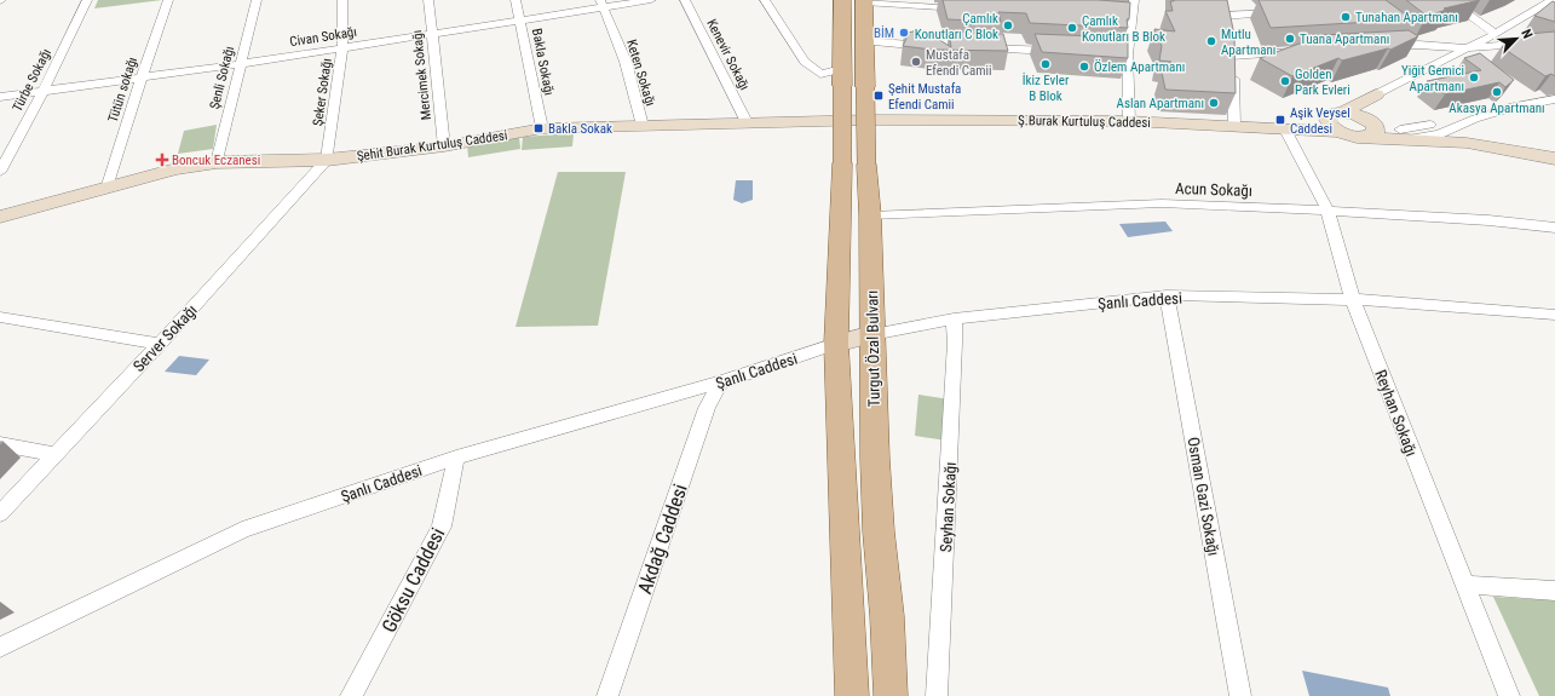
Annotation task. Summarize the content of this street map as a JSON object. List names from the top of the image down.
{
  "streets": {
    "main road": ["Turgut Özal Bulvarı"],
    "street": [
      "Civan Sokağı",
      "Kenevir Sokağı",
      "Bakla Sokağı",
      "Keten Sokağı",
      "Mercimek Sokağı",
      "Şenli Sokağı",
      "Türbe Sokağı",
      "Tütün sokağı",
      "Şeker Sokağı",
      "Ş.Burak Kurtuluş Caddesi",
      "Şehit Burak Kurtuluş Caddesi",
      "Acun Sokağı",
      "Şanlı Caddesi",
      "Server Sokağı",
      "Reyhan Sokağı",
      "Osman Gazi Sokağı",
      "Seyhan Sokağı",
      "Akdağ Caddesi",
      "Göksu Caddesi"
    ]
  },
  "crossings": [
    ["Civan Sokağı", "Bakla Sokağı"],
    ["Civan Sokağı", "Keten Sokağı"],
    ["Civan Sokağı", "Mercimek Sokağı"],
    ["Civan Sokağı", "Şenli Sokağı"],
    ["Civan Sokağı", "Türbe Sokağı"],
    ["Civan Sokağı", "Tütün sokağı"],
    ["Civan Sokağı", "Şeker Sokağı"],
    ["Kenevir Sokağı", "Şehit Burak Kurtuluş Caddesi"],
    ["Bakla Sokağı", "Şehit Burak Kurtuluş Caddesi"],
    ["Keten Sokağı", "Şehit Burak Kurtuluş Caddesi"],
    ["Mercimek Sokağı", "Şehit Burak Kurtuluş Caddesi"],
    ["Şenli Sokağı", "Şehit Burak Kurtuluş Caddesi"],
    ["Tütün sokağı", "Şehit Burak Kurtuluş Caddesi"],
    ["Şeker Sokağı", "Şehit Burak Kurtuluş Caddesi"],
    ["Şeker Sokağı", "Server Sokağı"],
    ["Ş.Burak Kurtuluş Caddesi", "Şehit Burak Kurtuluş Caddesi"],
    ["Ş.Burak Kurtuluş Caddesi", "Reyhan Sokağı"],
    ["Şehit Burak Kurtuluş Caddesi", "Server Sokağı"],
    ["Acun Sokağı", "Turgut Özal Bulvarı"],
    ["Acun Sokağı", "Reyhan Sokağı"],
    ["Şanlı Caddesi", "Turgut Özal Bulvarı"],
    ["Şanlı Caddesi", "Reyhan Sokağı"],
    ["Şanlı Caddesi", "Osman Gazi Sokağı"],
    ["Şanlı Caddesi", "Seyhan Sokağı"],
    ["Şanlı Caddesi", "Akdağ Caddesi"],
    ["Şanlı Caddesi", "Göksu Caddesi"]
  ],
  "places": {
    "other": [
      "Tunahan Apartmanı",
      "Çamlık Konutları C Blok",
      "Çamlık Konutları B Blok",
      "BİM",
      "Tuana Apartmanı",
      "Mutlu Apartmanı",
      "Mustafa Efendi Camii",
      "İkiz Evler B Blok",
      "Özlem Apartmanı",
      "Yiğit Gemici Apartmanı",
      "Golden Park Evleri",
      "Akasya Apartmanı",
      "Aslan Apartmanı"
    ],
    "transit": ["Şehit Mustafa Efendi Camii", "Aşik Veysel Caddesi", "Bakla Sokak"],
    "health": ["Boncuk Eczanesi"]
  },
  "north": "top right"
}
